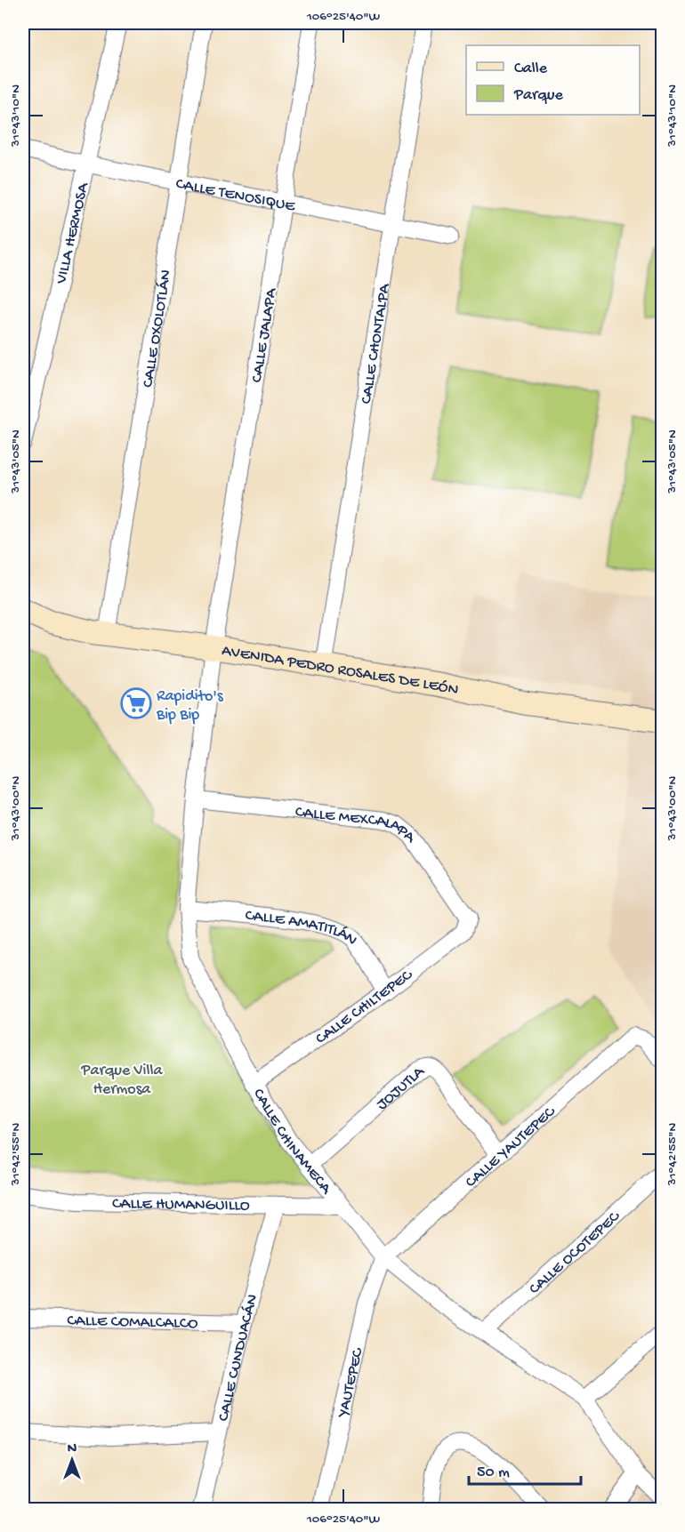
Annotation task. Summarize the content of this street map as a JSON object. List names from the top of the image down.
{
  "streets": {
    "main road": ["AVENIDA PEDRO ROSALES DE LEÓN"],
    "street": [
      "CALLE TENOSIQUE",
      "VILLA HERMOSA",
      "CALLE OXOLOTLÁN",
      "CALLE JALAPA",
      "CALLE CHONTALPA",
      "CALLE MEXCALAPA",
      "CALLE AMATITLÁN",
      "CALLE CHILTEPEC",
      "JOJUTLA",
      "CALLE CHINAMECA",
      "CALLE YAUTEPEC",
      "CALLE HUMANGUILLO",
      "CALLE OCOTEPEC",
      "CALLE COMALCALCO",
      "CALLE CUNDUACÁN",
      "YAUTEPEC"
    ]
  },
  "crossings": [
    ["CALLE TENOSIQUE", "VILLA HERMOSA"],
    ["CALLE TENOSIQUE", "CALLE OXOLOTLÁN"],
    ["CALLE TENOSIQUE", "CALLE JALAPA"],
    ["CALLE TENOSIQUE", "CALLE CHONTALPA"],
    ["CALLE OXOLOTLÁN", "AVENIDA PEDRO ROSALES DE LEÓN"],
    ["CALLE JALAPA", "AVENIDA PEDRO ROSALES DE LEÓN"],
    ["CALLE JALAPA", "CALLE CHINAMECA"],
    ["CALLE CHONTALPA", "AVENIDA PEDRO ROSALES DE LEÓN"],
    ["AVENIDA PEDRO ROSALES DE LEÓN", "CALLE CHINAMECA"],
    ["CALLE MEXCALAPA", "CALLE CHILTEPEC"],
    ["CALLE MEXCALAPA", "CALLE CHINAMECA"],
    ["CALLE AMATITLÁN", "CALLE CHILTEPEC"],
    ["CALLE AMATITLÁN", "CALLE CHINAMECA"],
    ["CALLE CHILTEPEC", "CALLE CHINAMECA"],
    ["JOJUTLA", "CALLE CHINAMECA"],
    ["JOJUTLA", "CALLE YAUTEPEC"],
    ["CALLE CHINAMECA", "CALLE YAUTEPEC"],
    ["CALLE CHINAMECA", "CALLE HUMANGUILLO"],
    ["CALLE CHINAMECA", "CALLE OCOTEPEC"],
    ["CALLE CHINAMECA", "YAUTEPEC"],
    ["CALLE YAUTEPEC", "YAUTEPEC"],
    ["CALLE HUMANGUILLO", "CALLE CUNDUACÁN"],
    ["CALLE COMALCALCO", "CALLE CUNDUACÁN"]
  ],
  "parks": ["Parque Villa Hermosa"],
  "places": {
    "supermarket": ["Rapidito's Bip Bip"]
  },
  "legend": ["Calle", "Parque"],
  "scale_bar": "50 m",
  "north": "top",
  "coordinates": [
    "106°25'40\"W",
    "31°43'10\"N",
    "31°43'05\"N",
    "31°43'00\"N",
    "31°42'55\"N"
  ]
}
